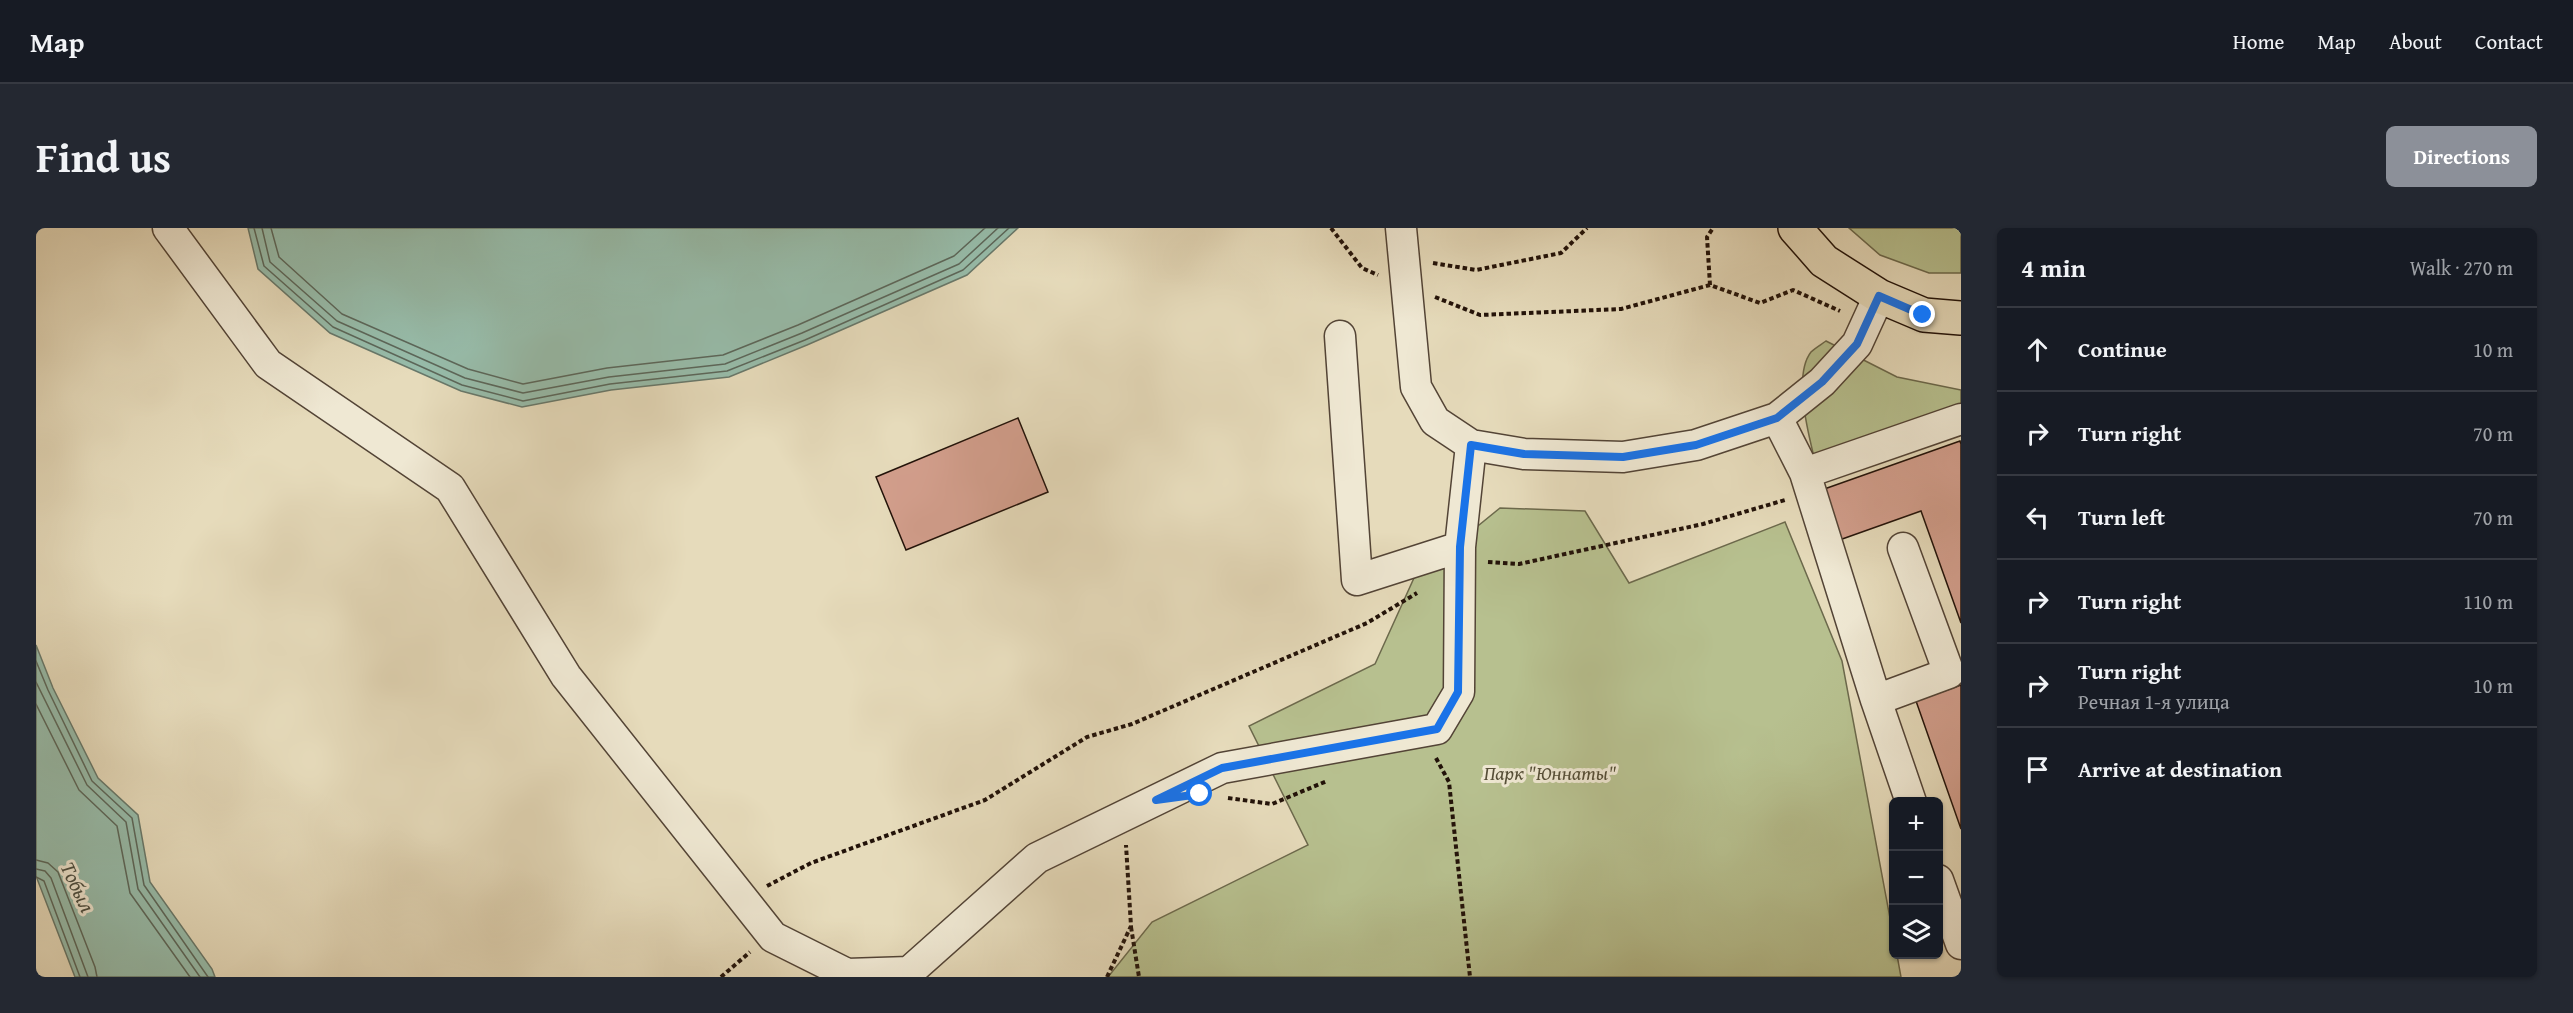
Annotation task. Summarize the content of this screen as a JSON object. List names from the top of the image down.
{
  "water": ["Тобыл"],
  "parks": ["Парк \"Юннаты\""],
  "page": {
    "header": "Map",
    "nav": [
      "Home",
      "Map",
      "About",
      "Contact"
    ],
    "title": "Find us",
    "buttons": "Directions",
    "heading": ["4 min", "Walk · 270 m"],
    "list": [
      ["Continue", "10 m"],
      ["Turn right", "70 m"],
      ["Turn left", "70 m"],
      ["Turn right", "110 m"],
      ["Turn right", "Речная 1-я улица", "10 m"],
      "Arrive at destination"
    ],
    "map_buttons": ["+", "−"]
  }
}
